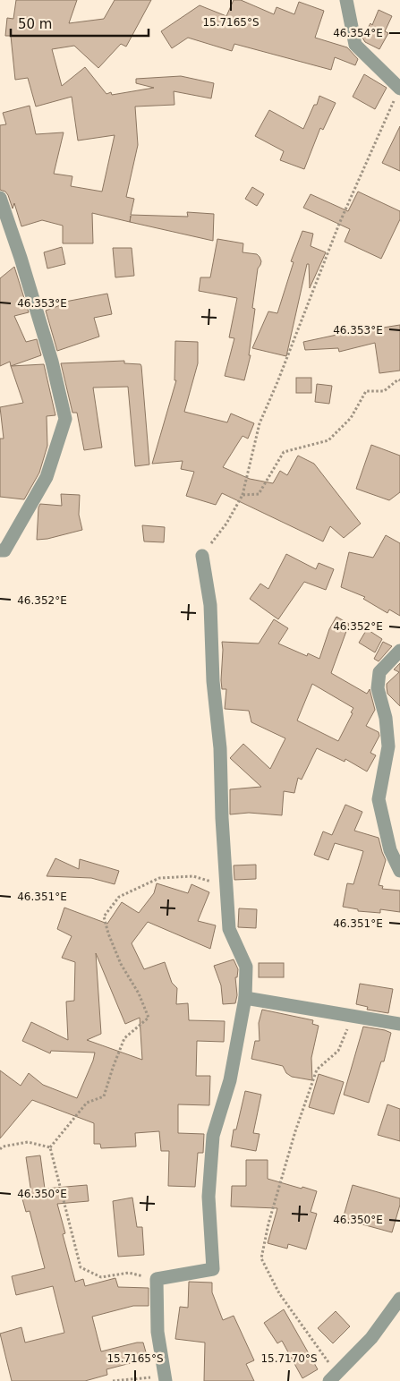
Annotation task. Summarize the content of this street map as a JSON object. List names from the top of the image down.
{
  "scale_bar": "50 m",
  "coordinates": [
    "15.7165°S",
    "46.354°E",
    "46.353°E",
    "46.352°E",
    "46.351°E",
    "46.350°E",
    "15.7170°S"
  ]
}
